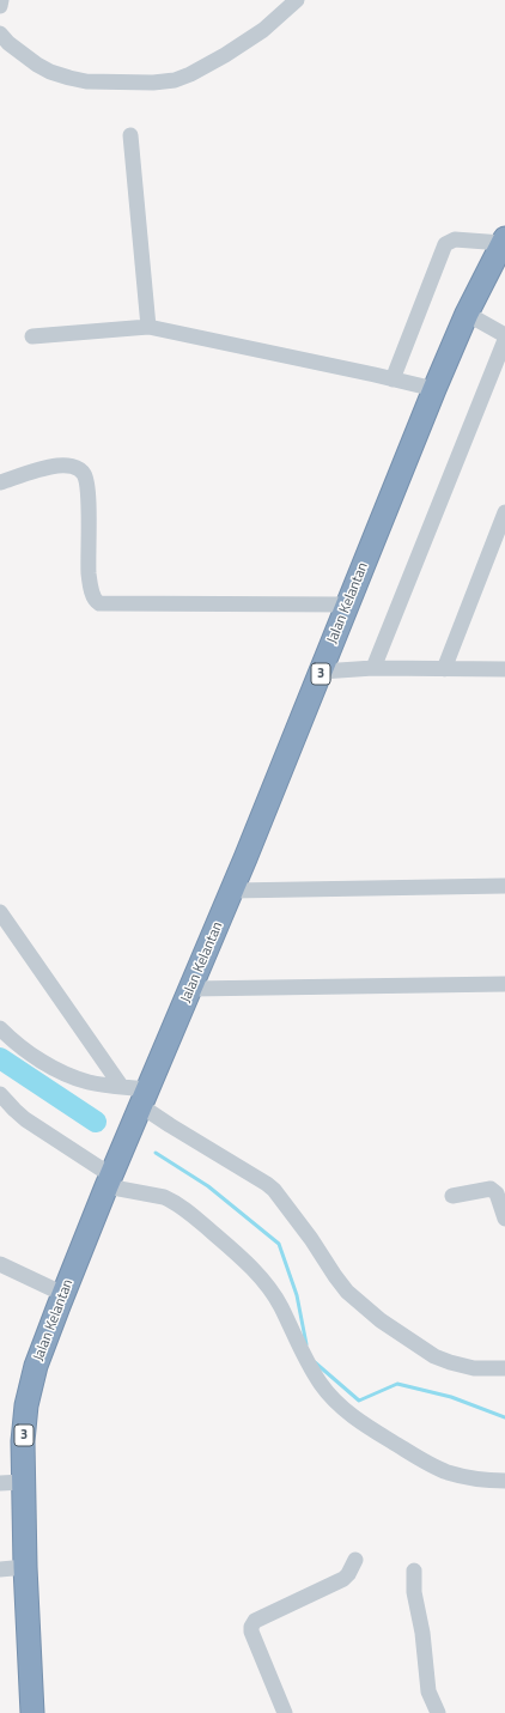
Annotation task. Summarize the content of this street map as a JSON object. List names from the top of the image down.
{
  "streets": {
    "highway": ["Jalan Kelantan", "3"]
  }
}
